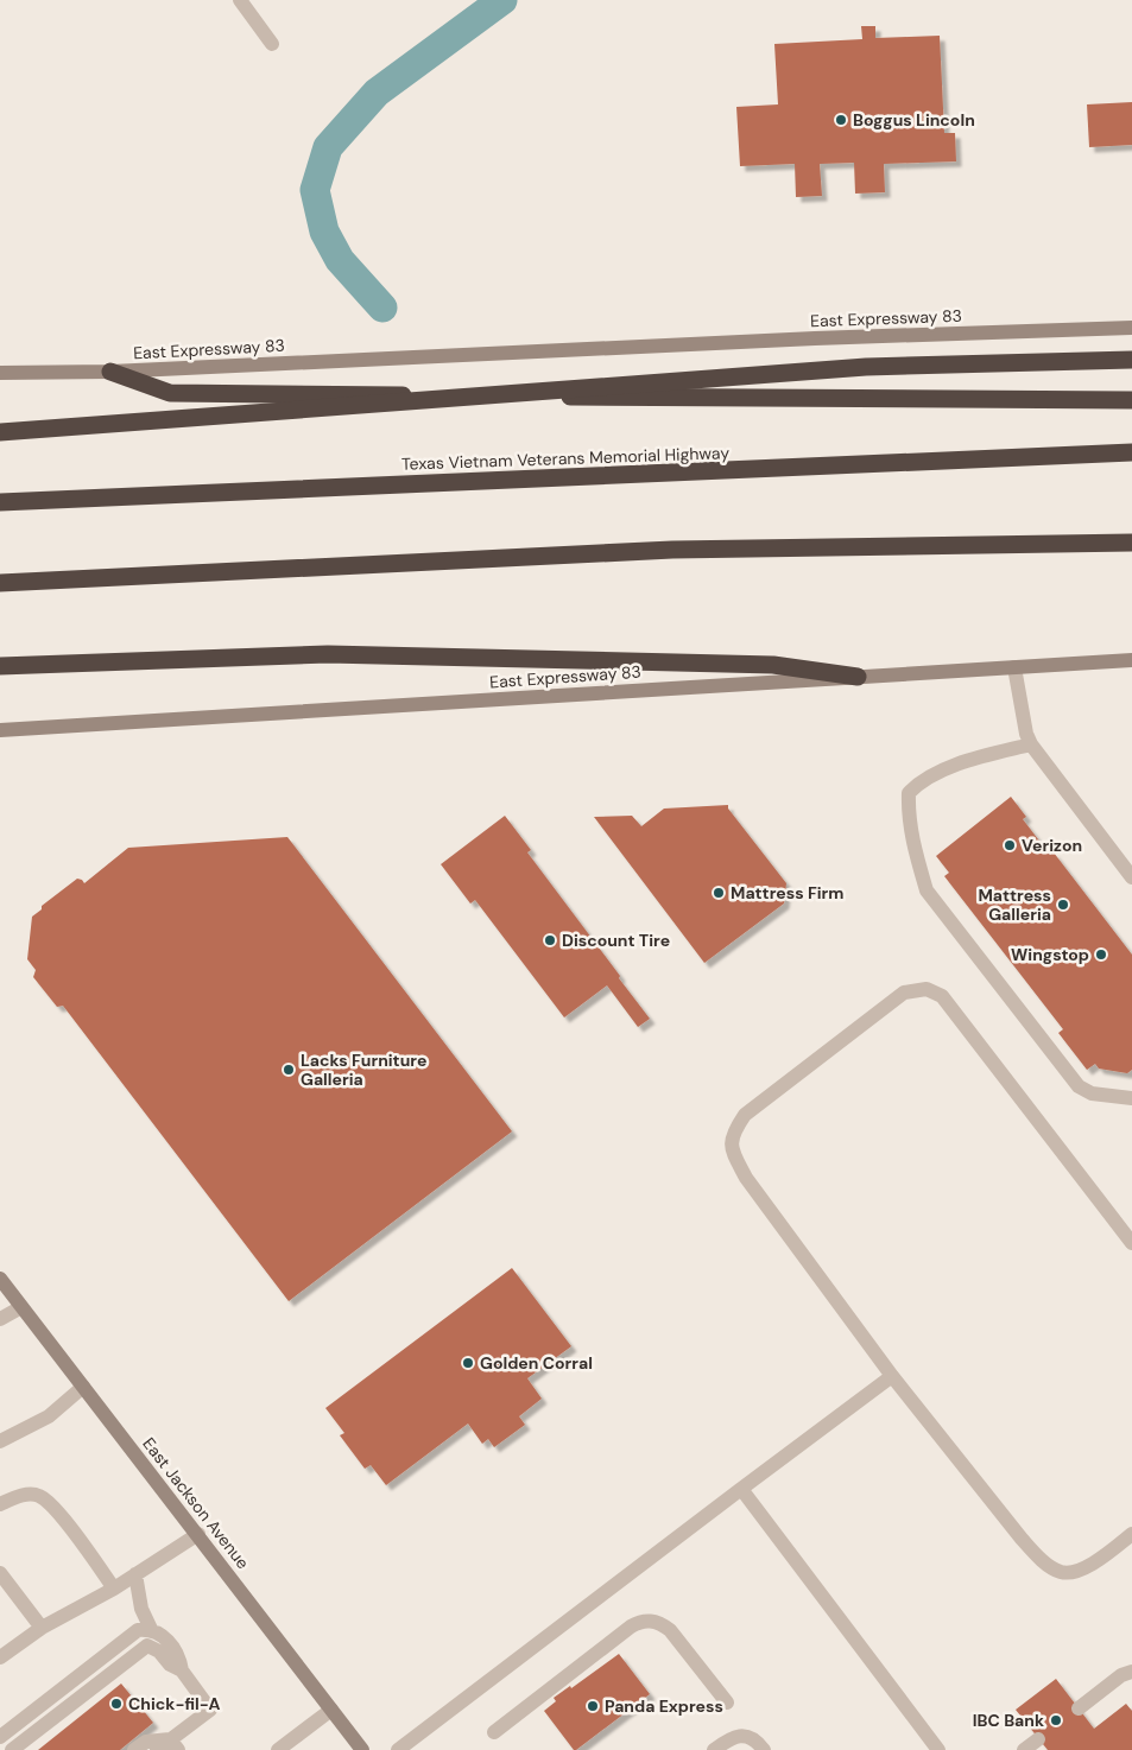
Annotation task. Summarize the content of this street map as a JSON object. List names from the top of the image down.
{
  "streets": {
    "highway": ["Texas Vietnam Veterans Memorial Highway"],
    "main road": ["East Expressway 83", "East Jackson Avenue"]
  },
  "places": [
    "Boggus Lincoln",
    "Verizon",
    "Mattress Firm",
    "Mattress Galleria",
    "Discount Tire",
    "Wingstop",
    "Lacks Furniture Galleria",
    "Golden Corral",
    "Chick-fil-A",
    "Panda Express",
    "IBC Bank"
  ]
}
